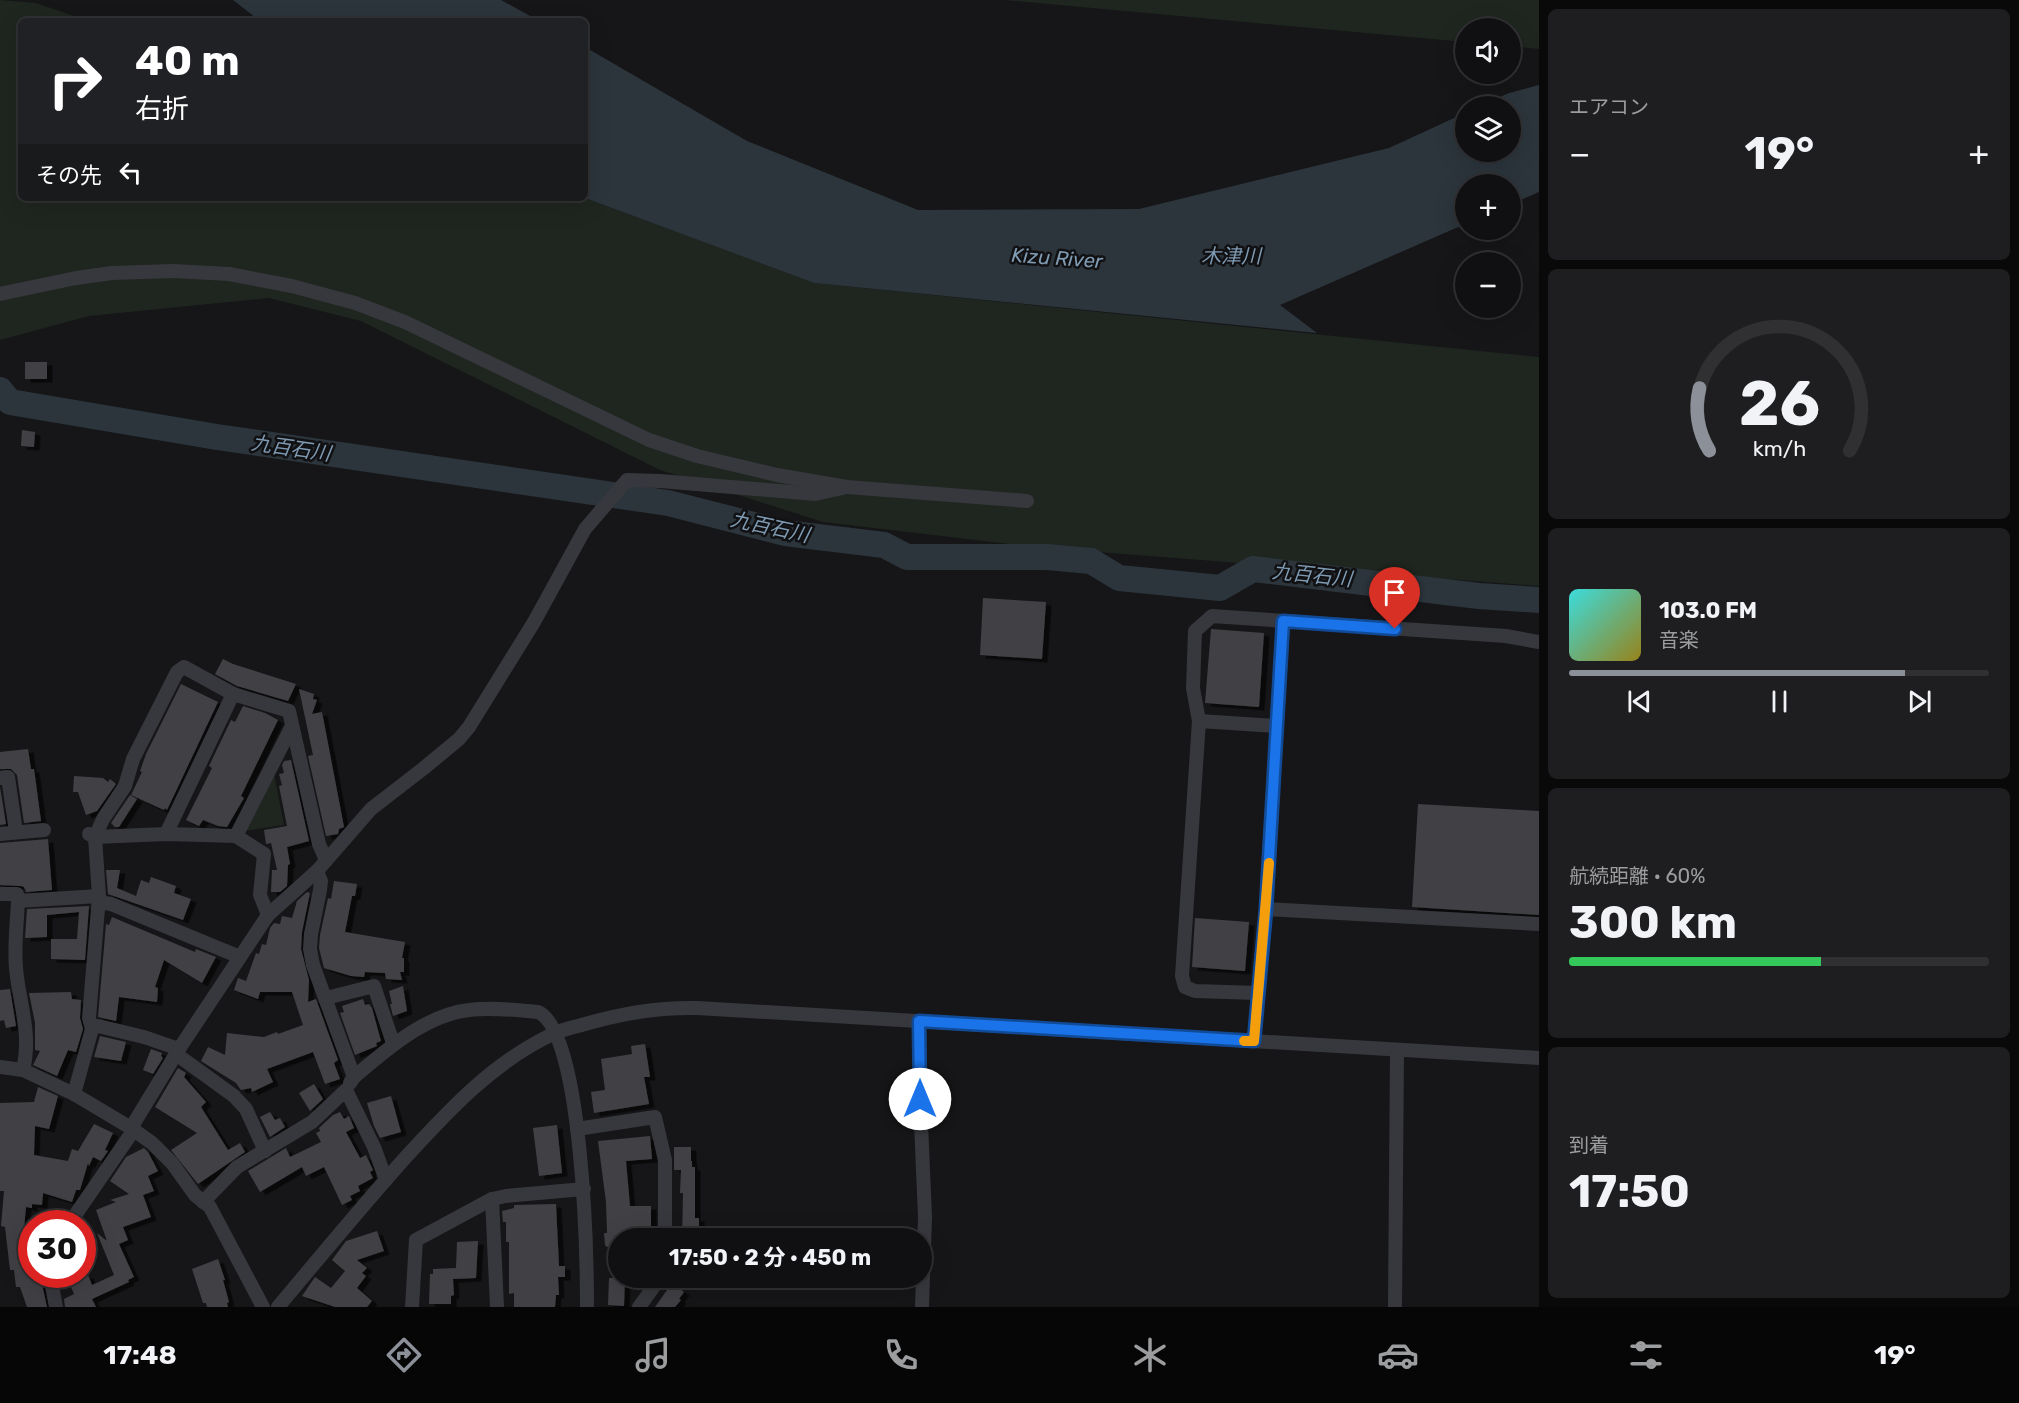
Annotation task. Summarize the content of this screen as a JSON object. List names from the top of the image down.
{
  "water": ["木津川", "Kizu River", "九百石川"],
  "page": {
    "tile": [
      "エアコン",
      ["航続距離 · 60%", "300 km"],
      ["到着", "17:50"]
    ],
    "map_buttons": ["+", "−"],
    "turn": ["40 m", "右折"],
    "heat": ["−", "19°", "+"],
    "then": "その先",
    "song": ["103.0 FM", "音楽"],
    "limit": "30",
    "trip": "17:50 · 2 分 · 450 m",
    "tabs": ["17:48", "19°"],
    "gauge": ["26", "km/h"]
  }
}
